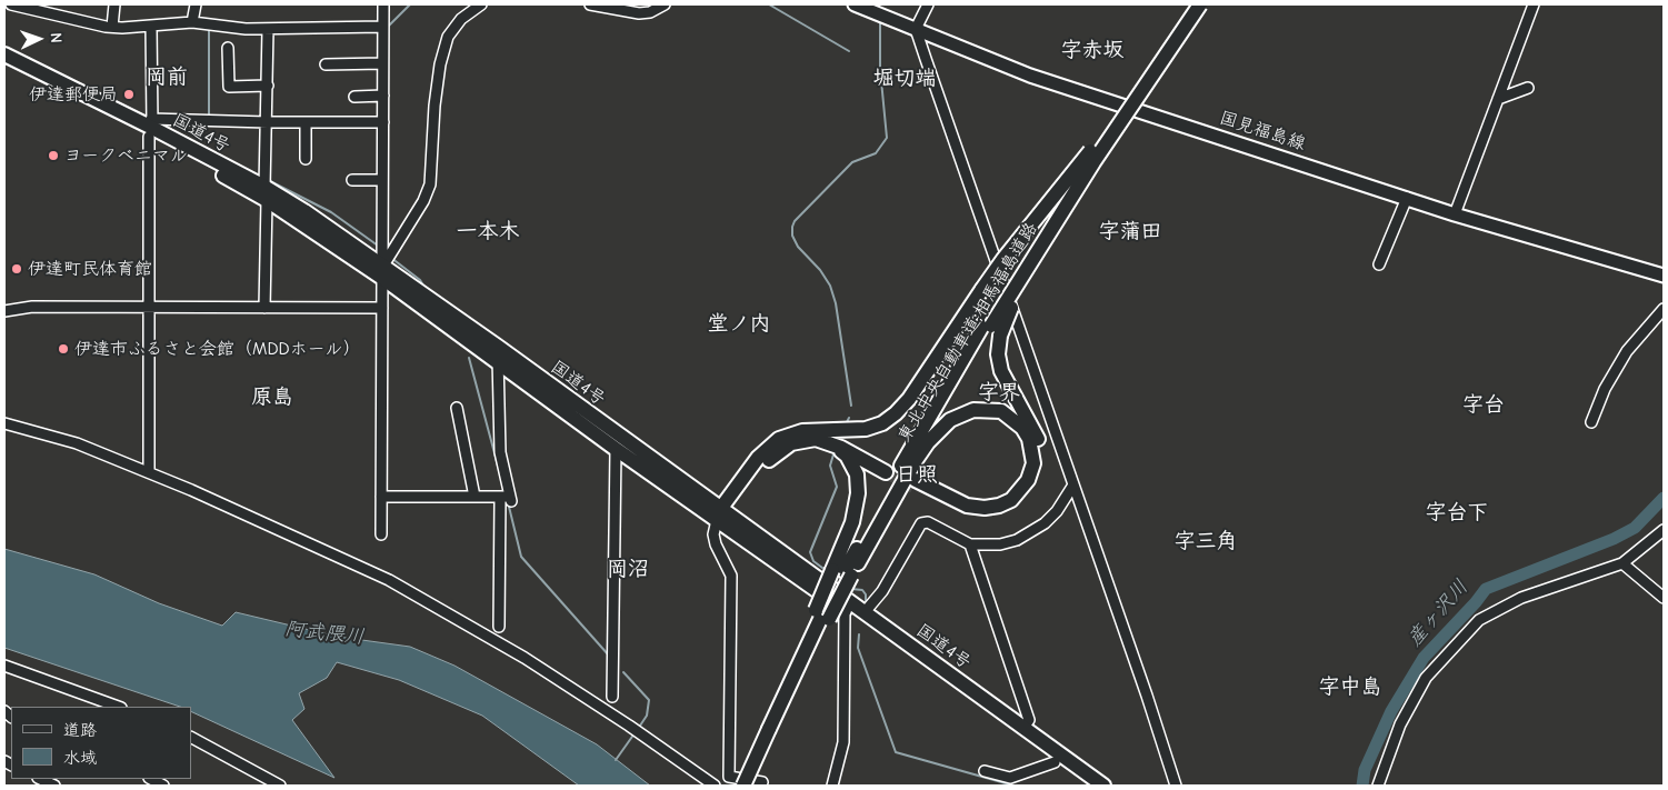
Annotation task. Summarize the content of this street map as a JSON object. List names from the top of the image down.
{
  "streets": {
    "highway": ["国道4号", "東北中央自動車道;相馬福島道路"],
    "main road": ["国見福島線"]
  },
  "districts": [
    "字赤坂",
    "岡前",
    "堀切端",
    "一本木",
    "字蒲田",
    "堂ノ内",
    "字界",
    "原島",
    "字台",
    "日照",
    "字台下",
    "字三角",
    "岡沼",
    "字中島"
  ],
  "water": ["産ヶ沢川", "阿武隈川"],
  "places": [
    "伊達郵便局",
    "ヨークベニマル",
    "伊達町民体育館",
    "伊達市ふるさと会館（MDDホール）"
  ],
  "legend": ["道路", "水域"],
  "north": "right"
}
